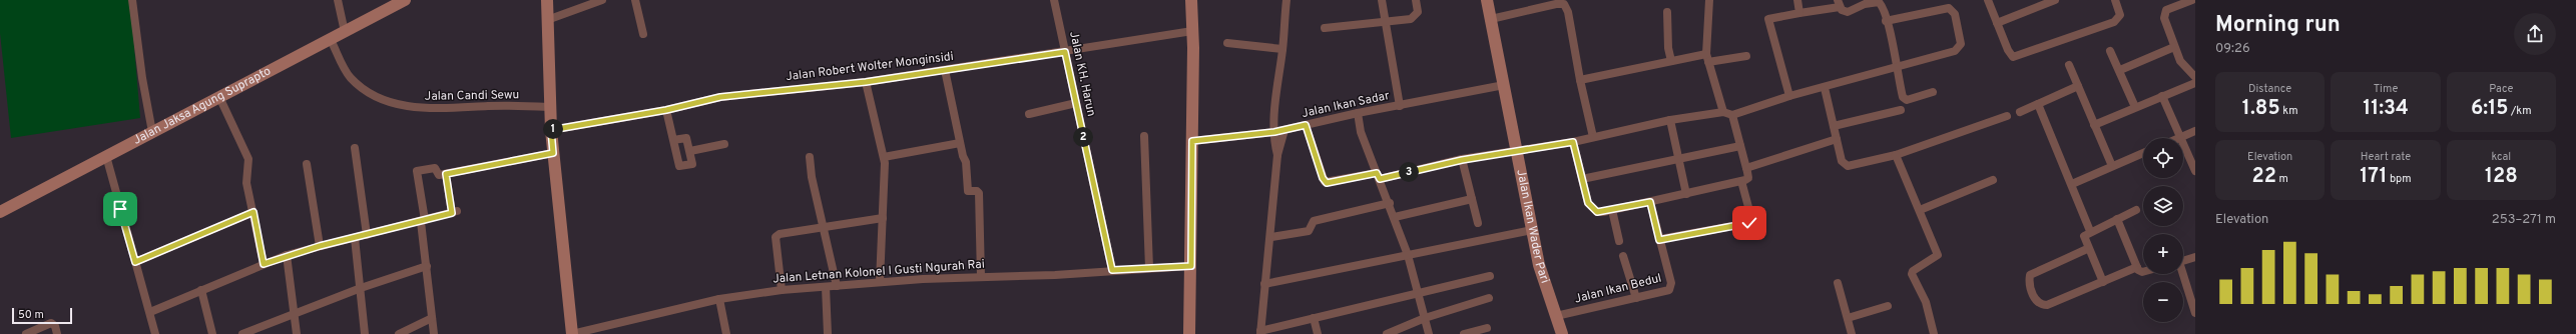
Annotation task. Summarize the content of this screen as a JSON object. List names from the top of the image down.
{
  "streets": {
    "main road": ["Jalan Jaksa Agung Suprapto", "Jalan Ikan Wader Pari"],
    "street": [
      "Jalan Robert Wolter Monginsidi",
      "Jalan KH. Harun",
      "Jalan Candi Sewu",
      "Jalan Ikan Sadar",
      "Jalan Letnan Kolonel I Gusti Ngurah Rai",
      "Jalan Ikan Bedul"
    ]
  },
  "crossings": [
    ["Jalan Robert Wolter Monginsidi", "Jalan KH. Harun"],
    ["Jalan KH. Harun", "Jalan Letnan Kolonel I Gusti Ngurah Rai"],
    ["Jalan Candi Sewu", "Jalan Jaksa Agung Suprapto"],
    ["Jalan Ikan Sadar", "Jalan Ikan Wader Pari"],
    ["Jalan Ikan Wader Pari", "Jalan Ikan Bedul"]
  ],
  "scale_bar": "50 m",
  "page": {
    "heading": ["Morning run", "09:26"],
    "stats": [
      ["Distance", "1.85 km"],
      ["Time", "11:34"],
      ["Pace", "6:15 /km"],
      ["Elevation", "22 m"],
      ["Heart rate", "171 bpm"],
      ["kcal", "128"]
    ],
    "pins": ["1", "2", "3"],
    "map_buttons": ["+", "−"],
    "chart": ["Elevation", "253–271 m"],
    "scale": "50 m"
  }
}
